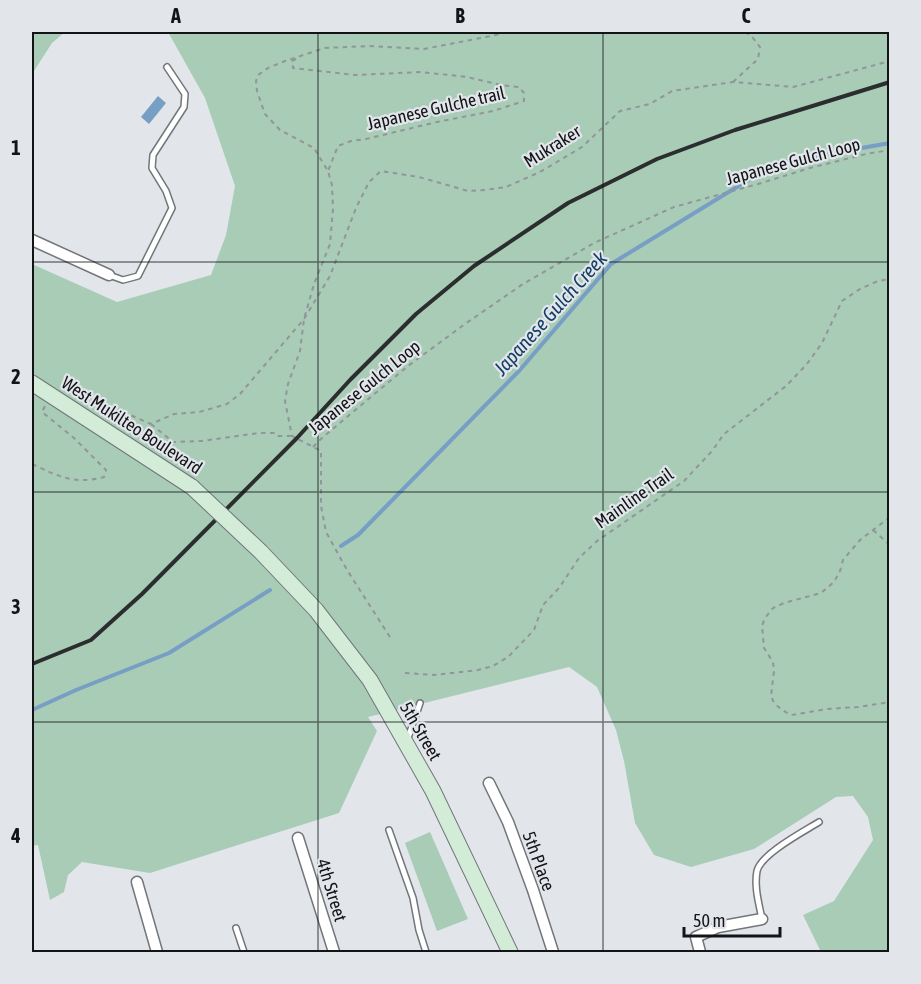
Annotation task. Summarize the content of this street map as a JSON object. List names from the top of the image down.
{
  "streets": {
    "main road": ["West Mukilteo Boulevard", "5th Street"],
    "street": ["5th Place", "4th Street"],
    "path": [
      "Japanese Gulche trail",
      "Mukraker",
      "Japanese Gulch Loop",
      "Mainline Trail"
    ]
  },
  "crossings": [
    ["Japanese Gulche trail", "Japanese Gulch Loop"],
    ["Mukraker", "Japanese Gulch Loop"],
    ["West Mukilteo Boulevard", "5th Street"]
  ],
  "water": ["Japanese Gulch Creek"],
  "scale_bar": "50 m",
  "grid": {
    "columns": ["A", "B", "C"],
    "rows": [
      "1",
      "2",
      "3",
      "4"
    ]
  }
}
